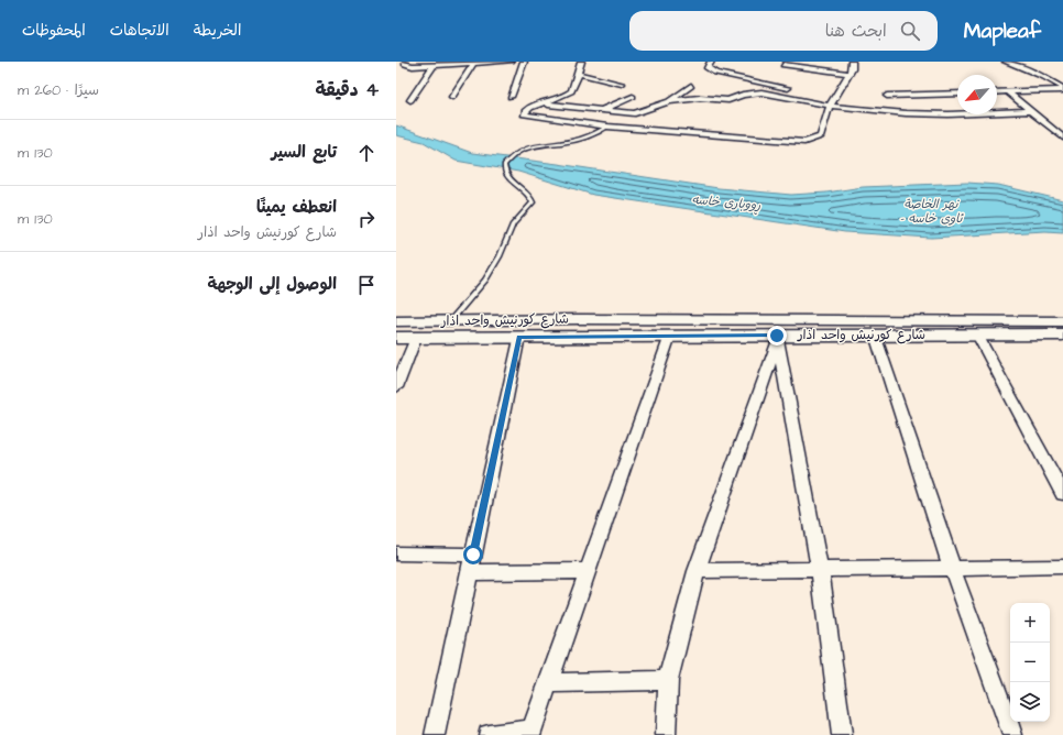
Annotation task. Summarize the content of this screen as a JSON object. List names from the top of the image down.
{
  "streets": {
    "main road": ["شارع كورنيش واحد اذار"]
  },
  "water": ["ڕووباری خاسە", "نهر الخاصة - ئاوی خاسە"],
  "north": "bottom left",
  "page": {
    "header": "Mapleaf",
    "search": "ابحث هنا",
    "nav": ["الخريطة", "الاتجاهات", "المحفوظات"],
    "heading": ["4 دقيقة", "سيرًا · 260 m"],
    "list": [
      ["تابع السير", "130 m"],
      ["انعطف يمينًا", "شارع كورنيش واحد اذار", "130 m"],
      "الوصول إلى الوجهة"
    ],
    "map_buttons": ["+", "−"]
  }
}
